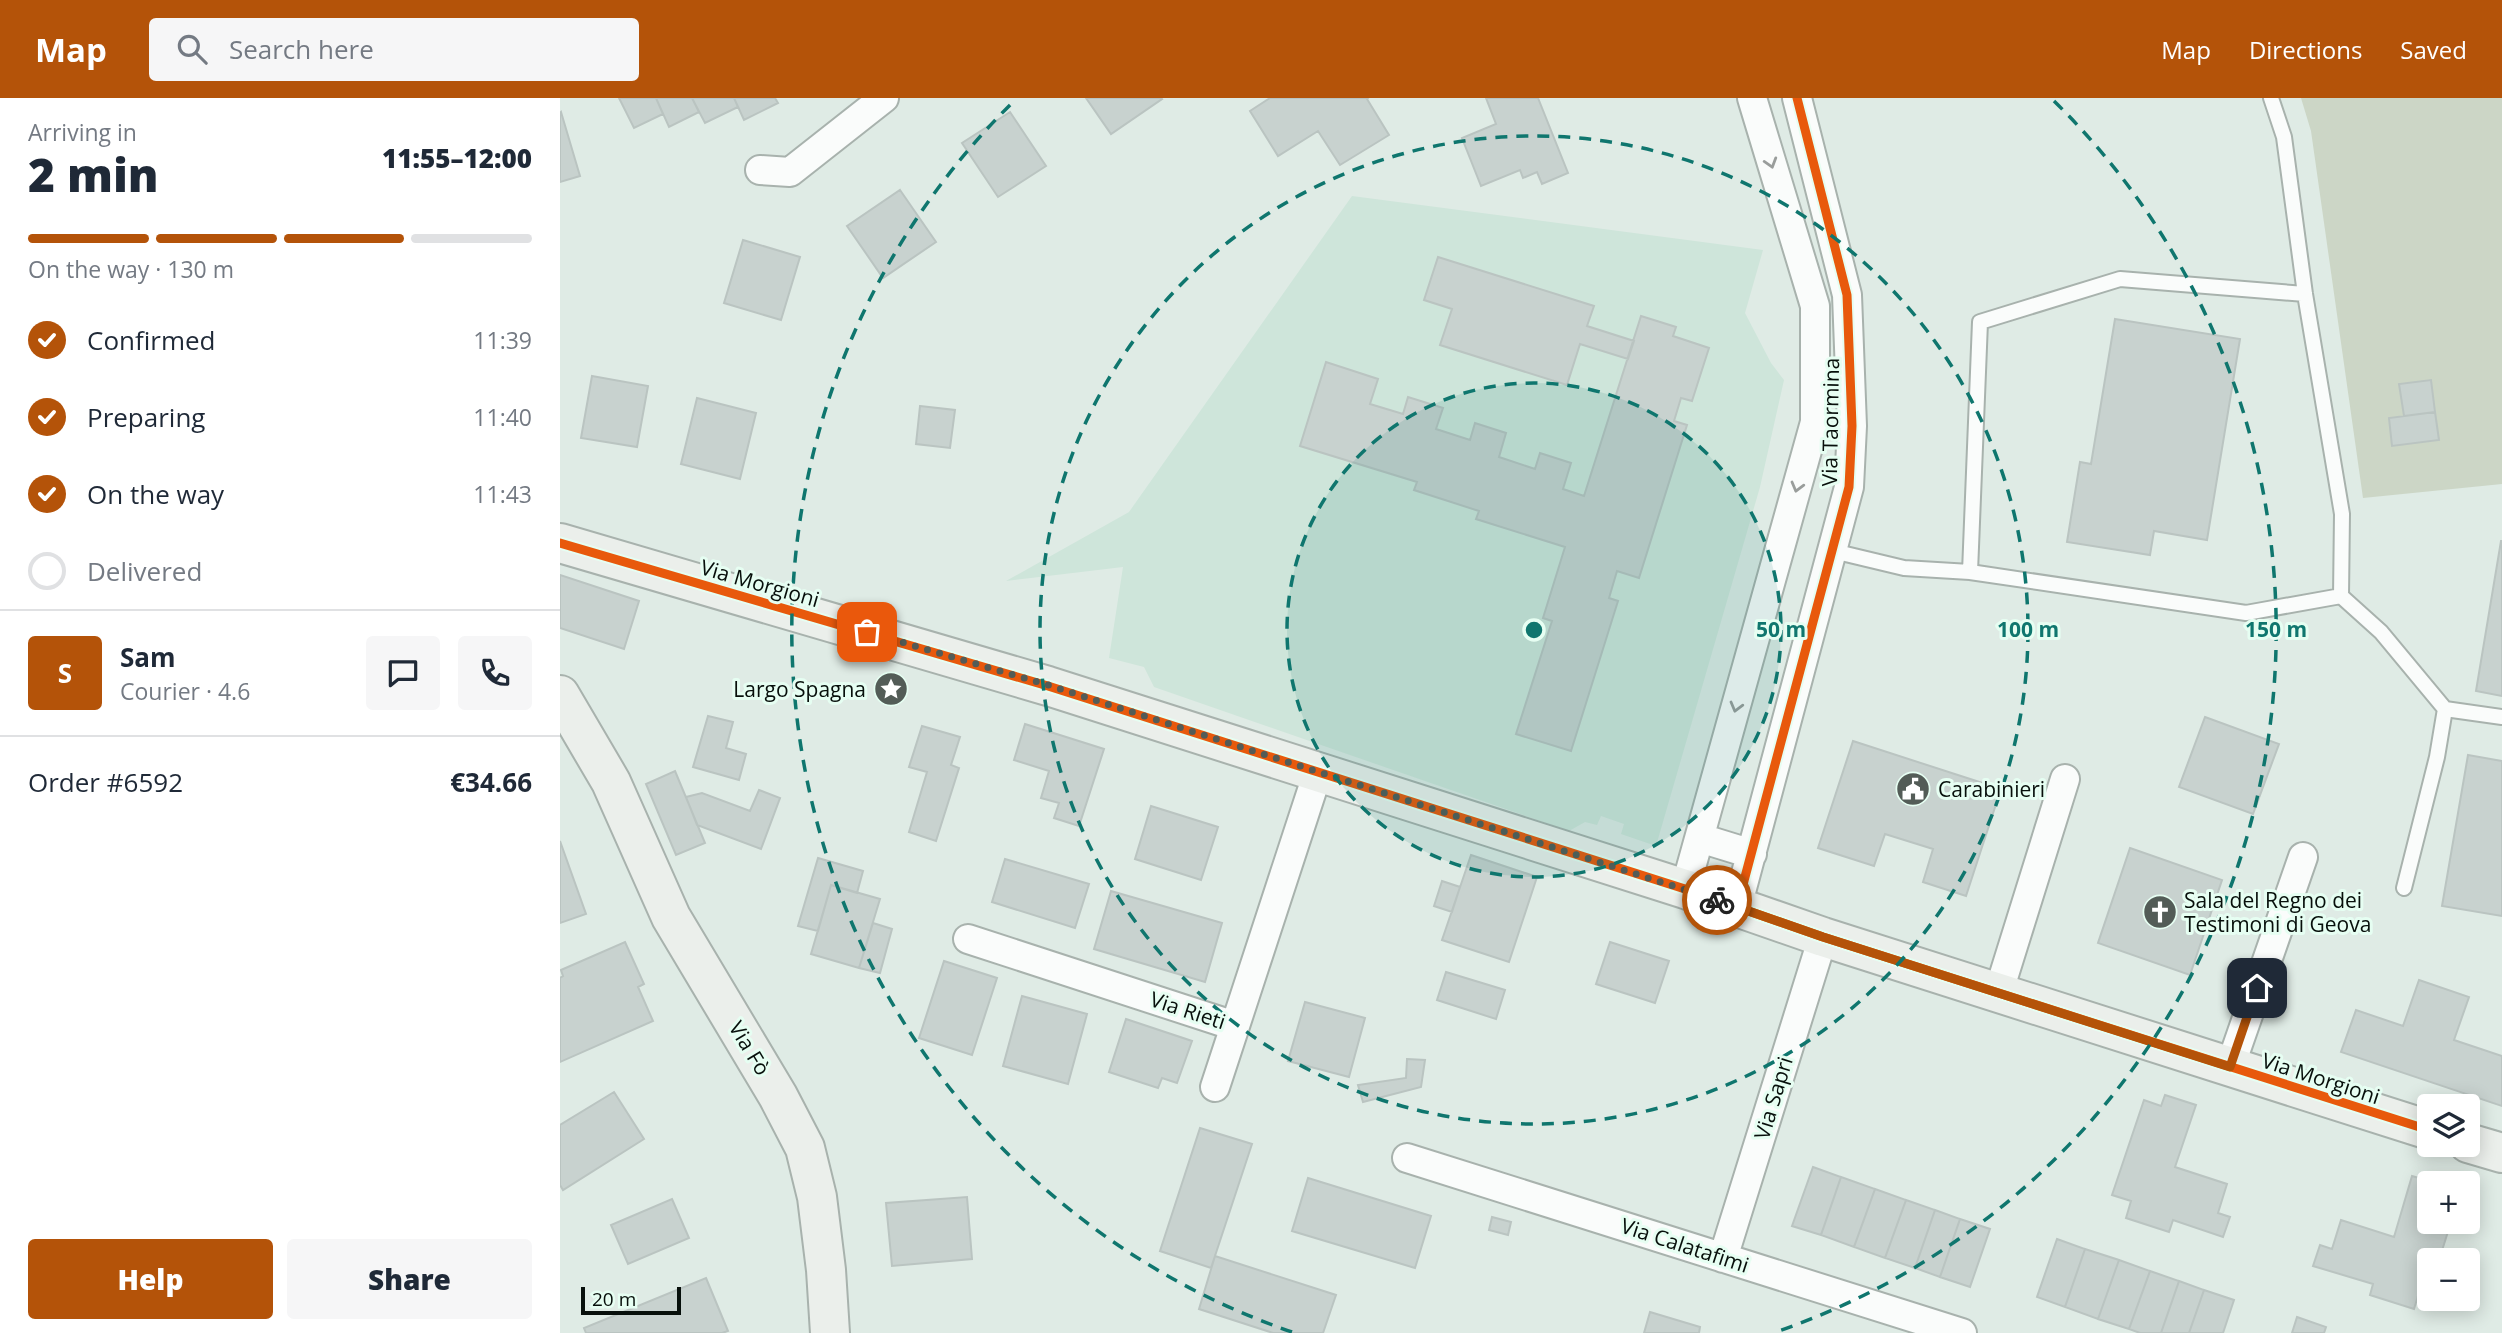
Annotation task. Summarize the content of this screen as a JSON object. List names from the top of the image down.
{
  "streets": {
    "street": [
      "Via Taormina",
      "Via Morgioni",
      "Via Rieti",
      "Via Fò",
      "Via Sapri",
      "Via Calatafimi"
    ]
  },
  "crossings": [
    ["Via Taormina", "Via Morgioni"],
    ["Via Morgioni", "Via Rieti"],
    ["Via Morgioni", "Via Sapri"],
    ["Via Sapri", "Via Calatafimi"]
  ],
  "places": {
    "place": ["Largo Spagna"],
    "public building": ["Carabinieri"],
    "church": ["Sala del Regno dei Testimoni di Geova"]
  },
  "scale_bar": "20 m",
  "page": {
    "header": "Map",
    "search": "Search here",
    "nav": ["Map", "Directions", "Saved"],
    "heading": ["2 min", "Arriving in", "11:55–12:00"],
    "panel": [
      "Sam",
      "Courier · 4.6",
      "Order #6592",
      "€34.66"
    ],
    "bar": "On the way · 130 m",
    "list": [
      ["Confirmed", "11:39"],
      ["Preparing", "11:40"],
      ["On the way", "11:43"],
      "Delivered"
    ],
    "round": "S",
    "map_buttons": ["+", "−"],
    "buttons": ["Help", "Share"],
    "scale": "20 m"
  },
  "rings": ["50 m", "100 m", "150 m"]
}
